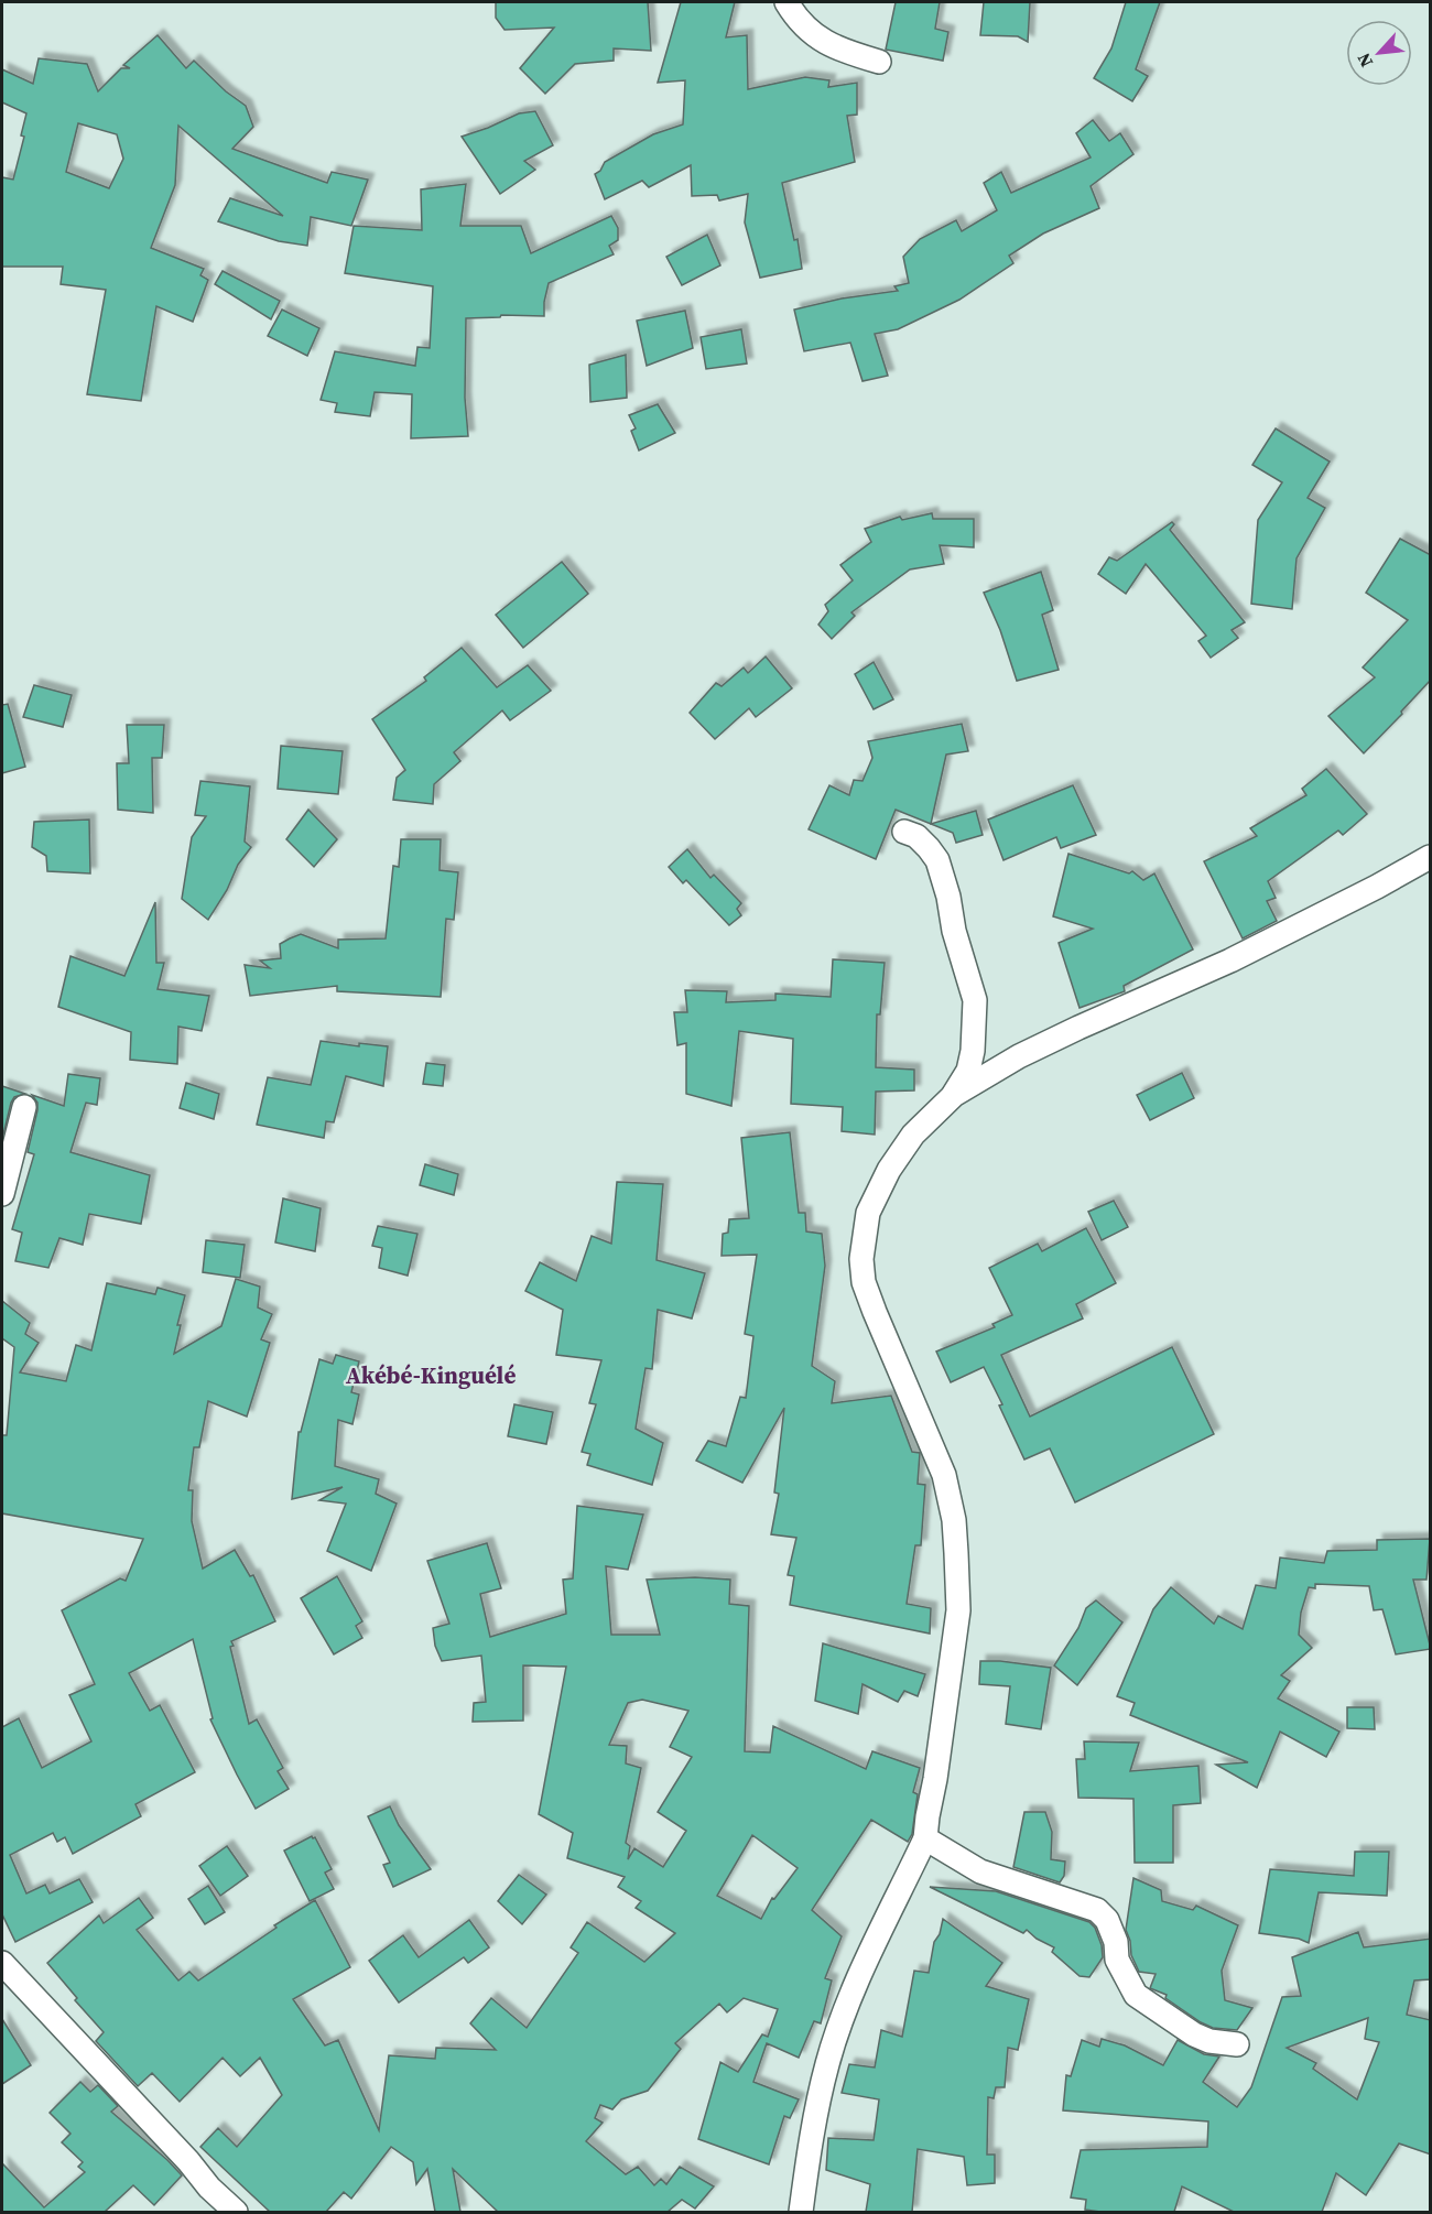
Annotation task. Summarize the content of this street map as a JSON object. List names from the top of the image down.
{
  "districts": ["Akébé-Kinguélé"],
  "north": "bottom left"
}
